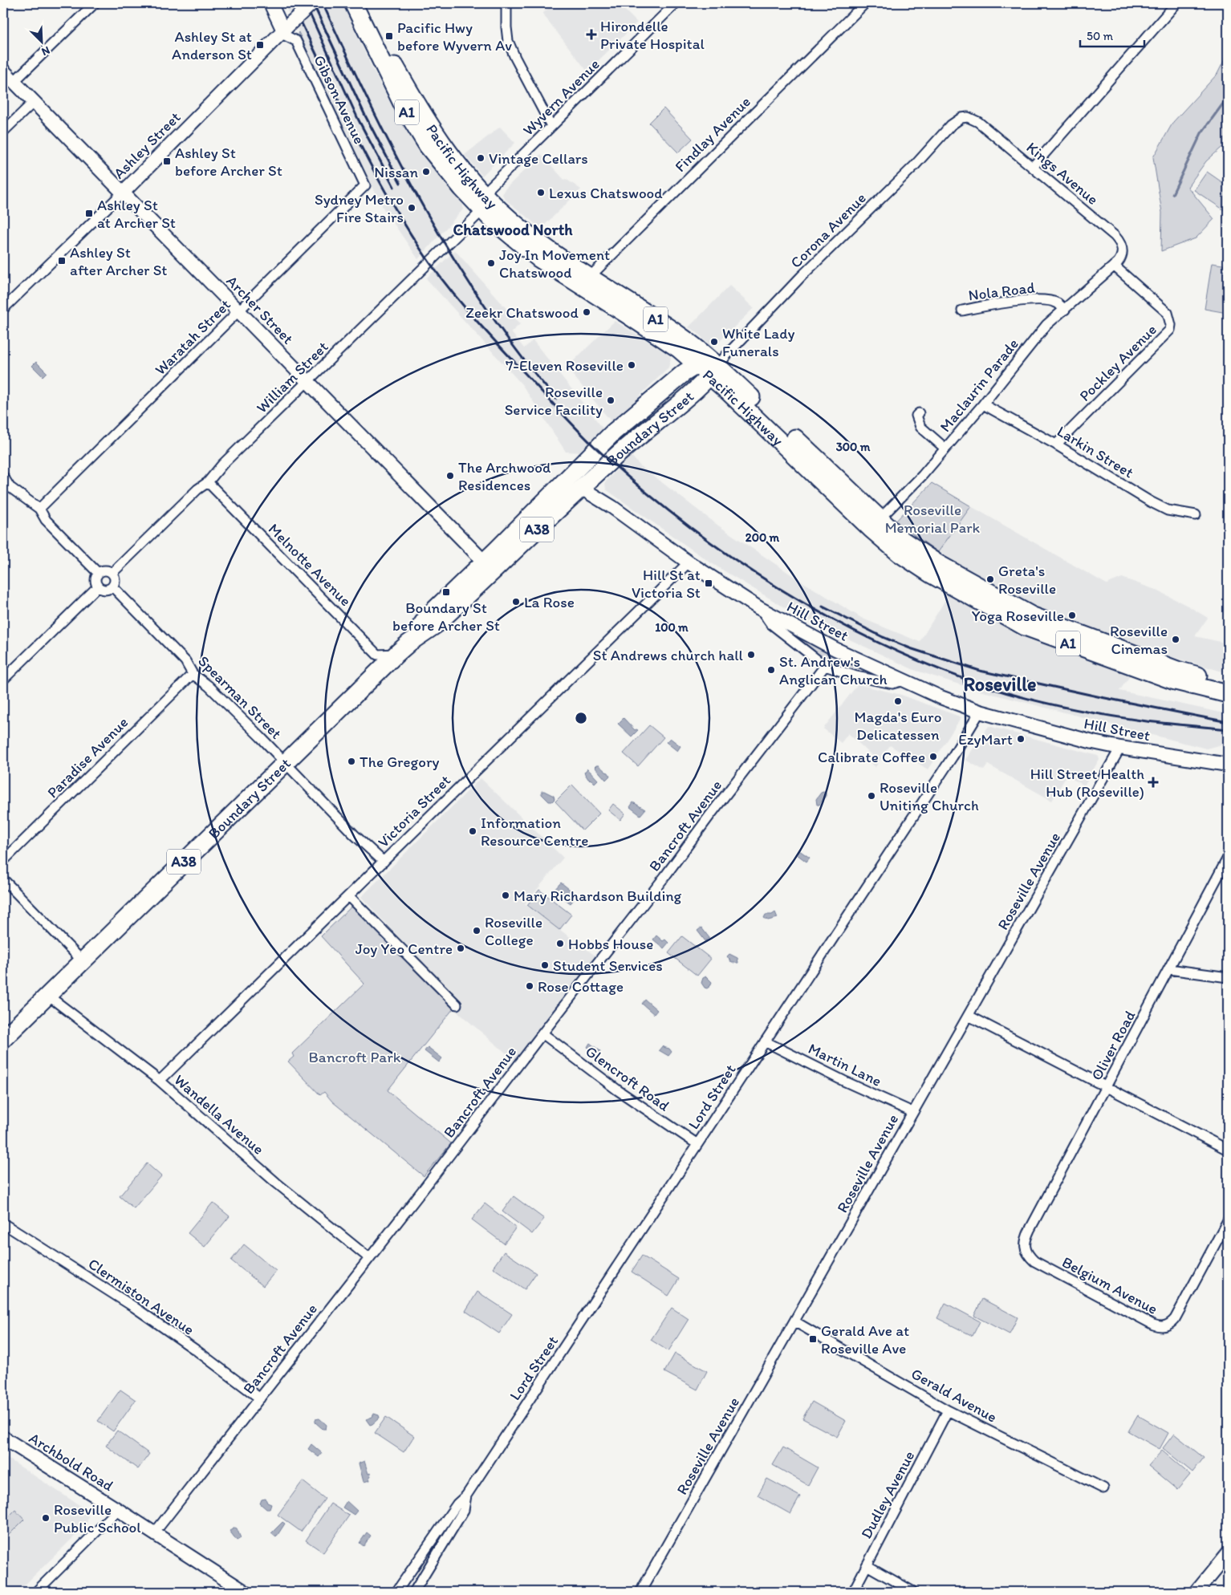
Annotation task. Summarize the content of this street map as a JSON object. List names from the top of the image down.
{
  "streets": {
    "highway": [
      "A1",
      "Pacific Highway",
      "Boundary Street",
      "A38"
    ],
    "street": [
      "Wyvern Avenue",
      "Gibson Avenue",
      "Findlay Avenue",
      "Ashley Street",
      "Kings Avenue",
      "Corona Avenue",
      "Nola Road",
      "Archer Street",
      "Waratah Street",
      "Pockley Avenue",
      "William Street",
      "Maclaurin Parade",
      "Larkin Street",
      "Melnotte Avenue",
      "Hill Street",
      "Spearman Street",
      "Paradise Avenue",
      "Victoria Street",
      "Bancroft Avenue",
      "Roseville Avenue",
      "Oliver Road",
      "Martin Lane",
      "Glencroft Road",
      "Lord Street",
      "Wandella Avenue",
      "Belgium Avenue",
      "Clermiston Avenue",
      "Gerald Avenue",
      "Archbold Road",
      "Dudley Avenue"
    ]
  },
  "crossings": [
    ["Wyvern Avenue", "Pacific Highway"],
    ["Wyvern Avenue", "William Street"],
    ["Gibson Avenue", "Ashley Street"],
    ["Gibson Avenue", "Waratah Street"],
    ["Findlay Avenue", "Pacific Highway"],
    ["Ashley Street", "Archer Street"],
    ["Pacific Highway", "Corona Avenue"],
    ["Pacific Highway", "William Street"],
    ["Pacific Highway", "Maclaurin Parade"],
    ["Pacific Highway", "Boundary Street"],
    ["Kings Avenue", "Corona Avenue"],
    ["Kings Avenue", "Pockley Avenue"],
    ["Kings Avenue", "Maclaurin Parade"],
    ["Corona Avenue", "Boundary Street"],
    ["Nola Road", "Maclaurin Parade"],
    ["Archer Street", "Waratah Street"],
    ["Archer Street", "William Street"],
    ["Archer Street", "Boundary Street"],
    ["Pockley Avenue", "Maclaurin Parade"],
    ["Pockley Avenue", "Larkin Street"],
    ["William Street", "Melnotte Avenue"],
    ["William Street", "Spearman Street"],
    ["Maclaurin Parade", "Larkin Street"],
    ["Boundary Street", "Melnotte Avenue"],
    ["Boundary Street", "Hill Street"],
    ["Boundary Street", "Spearman Street"],
    ["Boundary Street", "Wandella Avenue"],
    ["Hill Street", "Victoria Street"],
    ["Hill Street", "Roseville Avenue"],
    ["Hill Street", "Lord Street"],
    ["Spearman Street", "Paradise Avenue"],
    ["Spearman Street", "Victoria Street"],
    ["Victoria Street", "Wandella Avenue"],
    ["Bancroft Avenue", "Glencroft Road"],
    ["Bancroft Avenue", "Wandella Avenue"],
    ["Bancroft Avenue", "Clermiston Avenue"],
    ["Bancroft Avenue", "Archbold Road"],
    ["Roseville Avenue", "Martin Lane"],
    ["Roseville Avenue", "Gerald Avenue"],
    ["Oliver Road", "Belgium Avenue"],
    ["Martin Lane", "Lord Street"],
    ["Glencroft Road", "Lord Street"],
    ["Gerald Avenue", "Dudley Avenue"]
  ],
  "districts": ["Chatswood North", "Roseville"],
  "parks": ["Roseville Memorial Park", "Bancroft Park"],
  "places": {
    "health": ["Hirondelle Private Hospital", "Hill Street Health Hub (Roseville)"],
    "transit": [
      "Pacific Hwy before Wyvern Av",
      "Ashley St at Anderson St",
      "Ashley St before Archer St",
      "Ashley St at Archer St",
      "Ashley St after Archer St",
      "Hill St at Victoria St",
      "Boundary St before Archer St",
      "Gerald Ave at Roseville Ave"
    ],
    "other": [
      "Vintage Cellars",
      "Nissan",
      "Lexus Chatswood",
      "Sydney Metro Fire Stairs",
      "Joy In Movement Chatswood",
      "Zeekr Chatswood",
      "White Lady Funerals",
      "7-Eleven Roseville",
      "Roseville Service Facility",
      "The Archwood Residences",
      "Greta's Roseville",
      "La Rose",
      "Yoga Roseville",
      "Roseville Cinemas",
      "St Andrews church hall",
      "St. Andrew's Anglican Church",
      "Magda's Euro Delicatessen",
      "EzyMart",
      "Calibrate Coffee",
      "The Gregory",
      "Roseville Uniting Church",
      "Information Resource Centre",
      "Mary Richardson Building",
      "Roseville College",
      "Hobbs House",
      "Joy Yeo Centre",
      "Student Services",
      "Rose Cottage",
      "Roseville Public School"
    ]
  },
  "scale_bar": "50 m",
  "north": "bottom right",
  "rings": ["300 m", "200 m", "100 m"]
}
